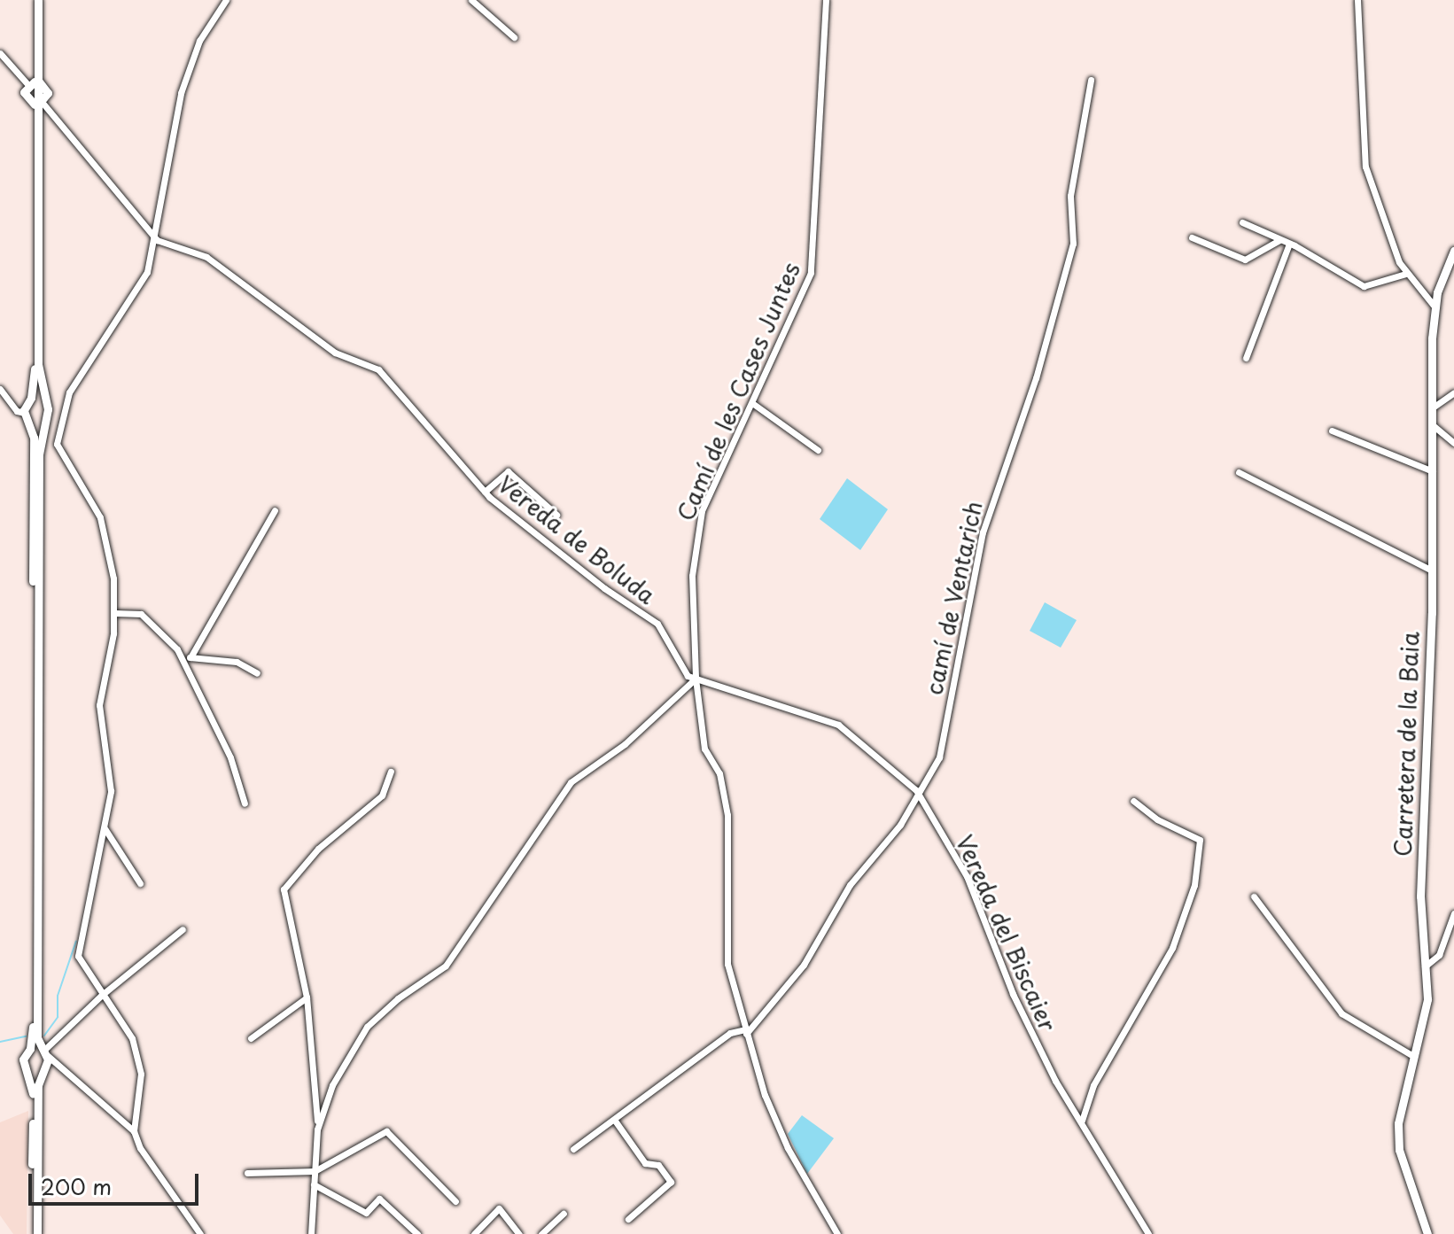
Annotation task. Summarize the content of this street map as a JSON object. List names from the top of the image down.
{
  "streets": {
    "main road": ["Carretera de la Baia"],
    "street": [
      "Camí de les Cases Juntes",
      "Vereda de Boluda",
      "camí de Ventarich",
      "Vereda del Biscaier"
    ]
  },
  "crossings": [
    ["Camí de les Cases Juntes", "Vereda de Boluda"],
    ["Camí de les Cases Juntes", "camí de Ventarich"],
    ["Camí de les Cases Juntes", "Vereda del Biscaier"],
    ["Vereda de Boluda", "Vereda del Biscaier"],
    ["camí de Ventarich", "Vereda del Biscaier"]
  ],
  "scale_bar": "200 m"
}
